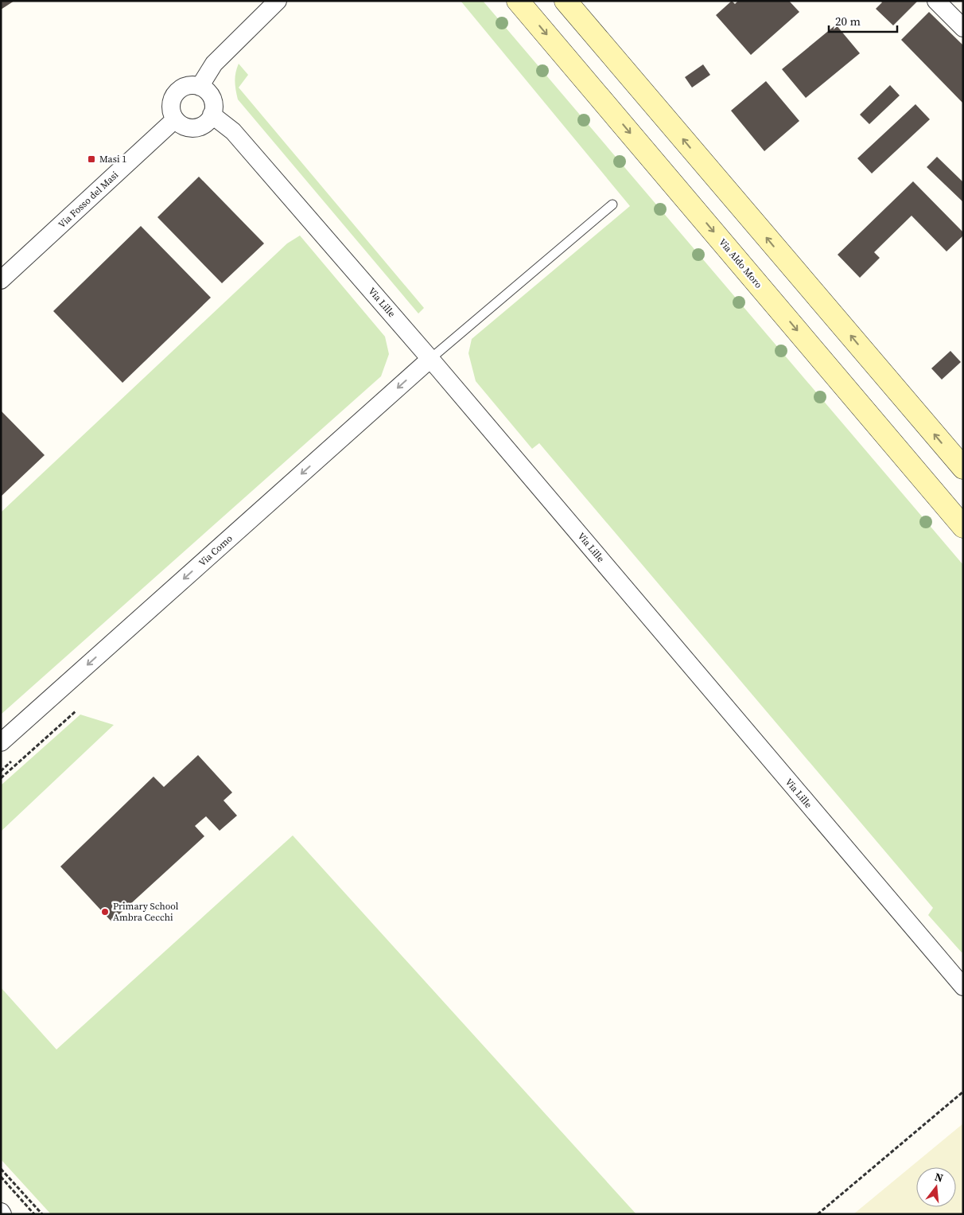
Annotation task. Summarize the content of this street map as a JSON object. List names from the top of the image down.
{
  "streets": {
    "main road": ["Via Aldo Moro"],
    "street": ["Via Fosso del Masi", "Via Lille", "Via Como"]
  },
  "crossings": [
    ["Via Fosso del Masi", "Via Lille"],
    ["Via Lille", "Via Como"]
  ],
  "one_way": ["Via Como"],
  "places": {
    "transit": ["Masi 1"],
    "other": ["Primary School Ambra Cecchi"]
  },
  "scale_bar": "20 m",
  "north": "top"
}
